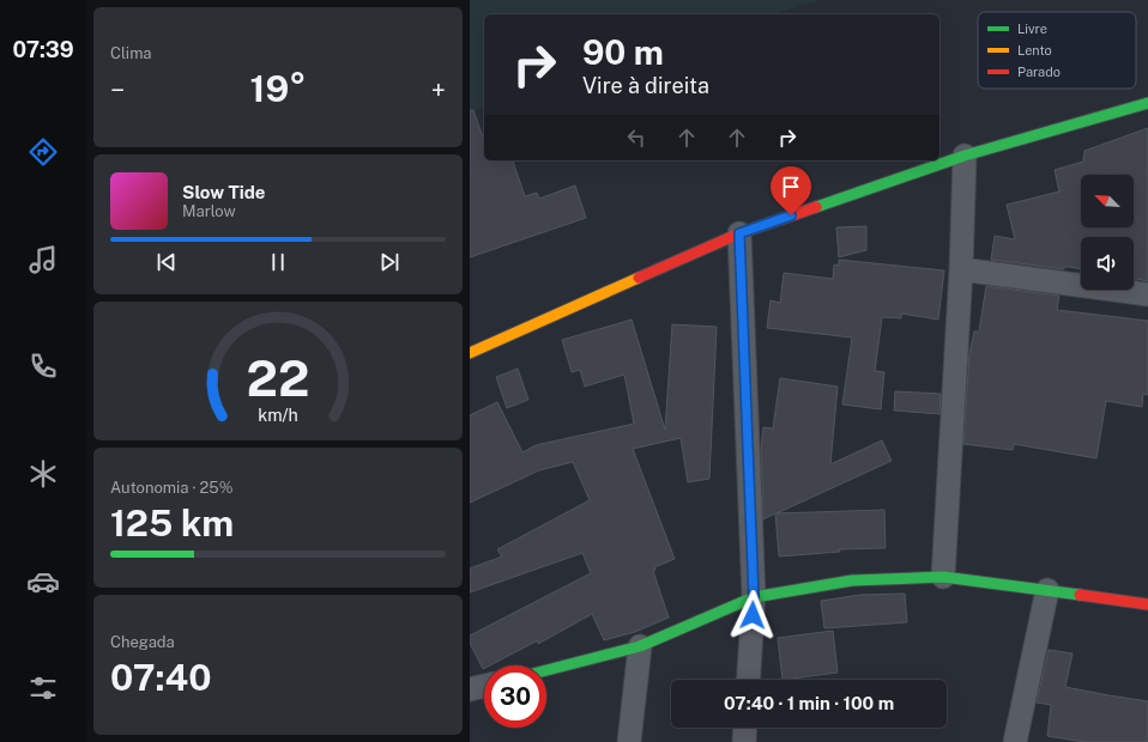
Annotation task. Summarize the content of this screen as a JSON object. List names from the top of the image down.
{
  "legend": ["Livre", "Lento", "Parado"],
  "north": "top left",
  "page": {
    "tabs": "07:39",
    "tile": [
      "Clima",
      ["Autonomia · 25%", "125 km"],
      ["Chegada", "07:40"]
    ],
    "turn": ["90 m", "Vire à direita"],
    "heat": ["−", "19°", "+"],
    "song": ["Slow Tide", "Marlow"],
    "limit": "30",
    "trip": "07:40 · 1 min · 100 m",
    "gauge": ["22", "km/h"]
  }
}
